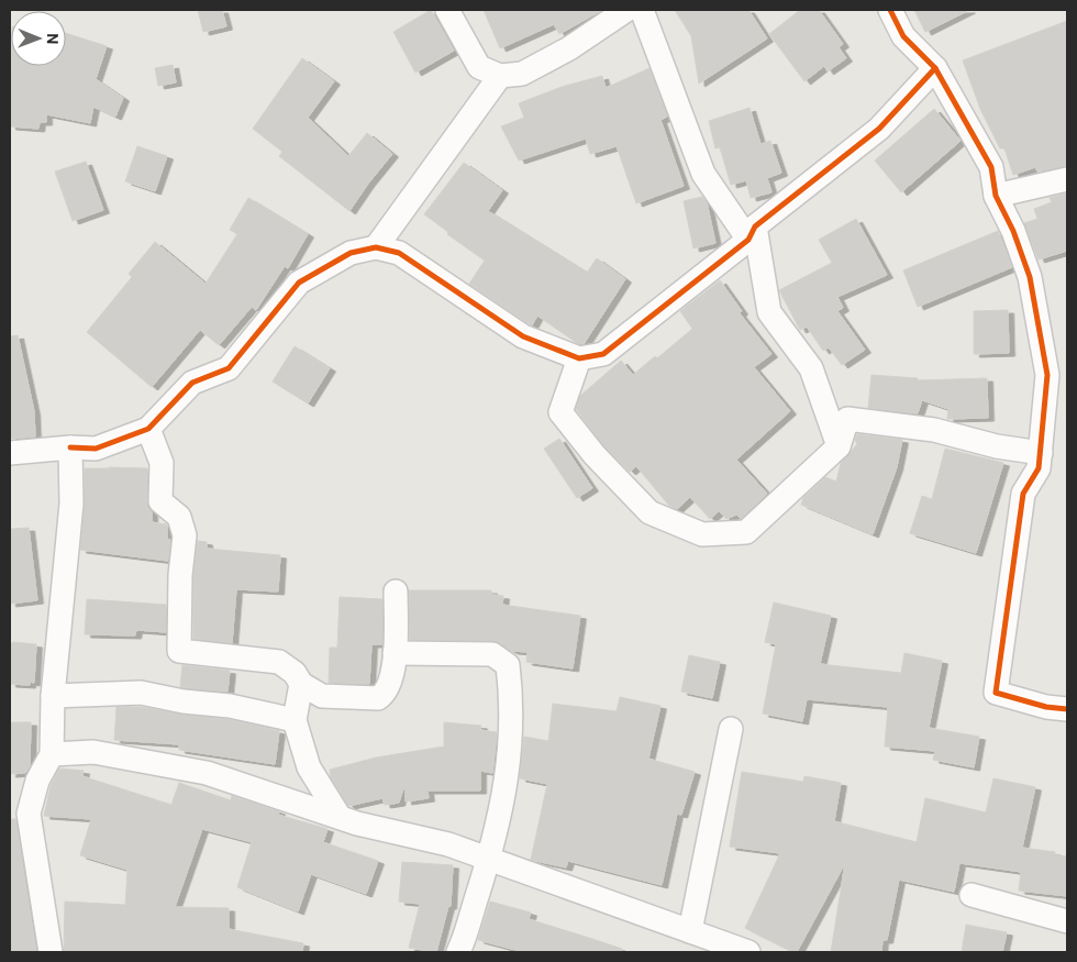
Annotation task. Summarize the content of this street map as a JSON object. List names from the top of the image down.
{
  "north": "right"
}
